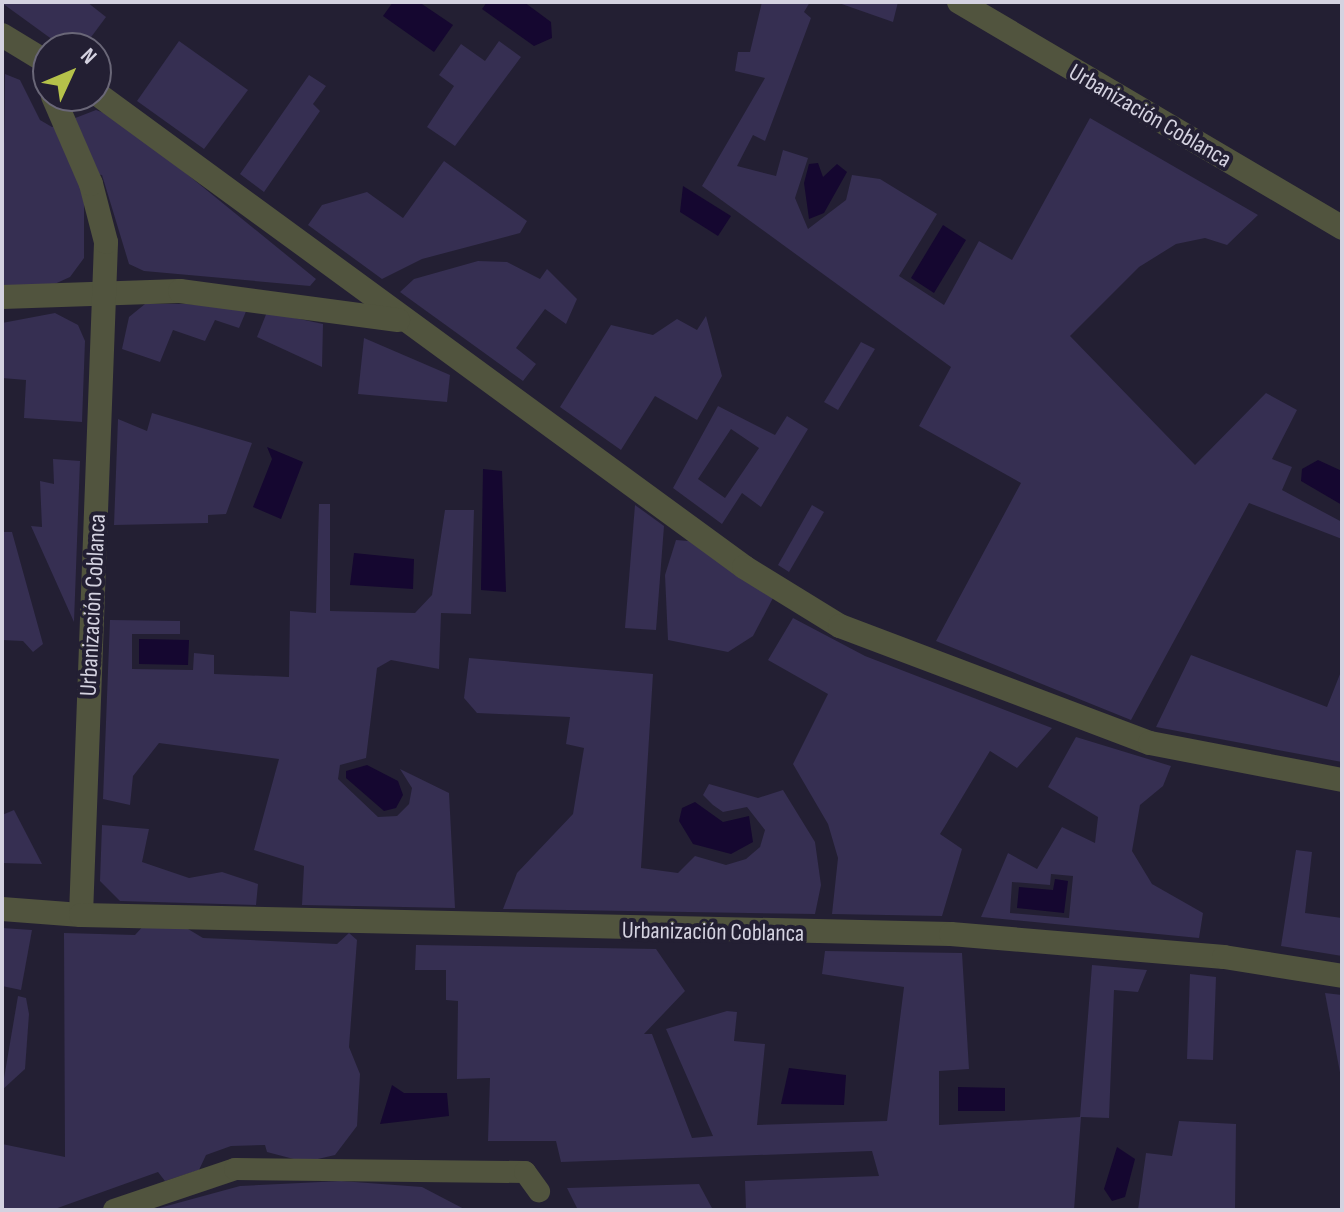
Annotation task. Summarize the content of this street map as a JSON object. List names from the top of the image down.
{
  "streets": {
    "street": ["Urbanización Coblanca"]
  },
  "north": "top right"
}
